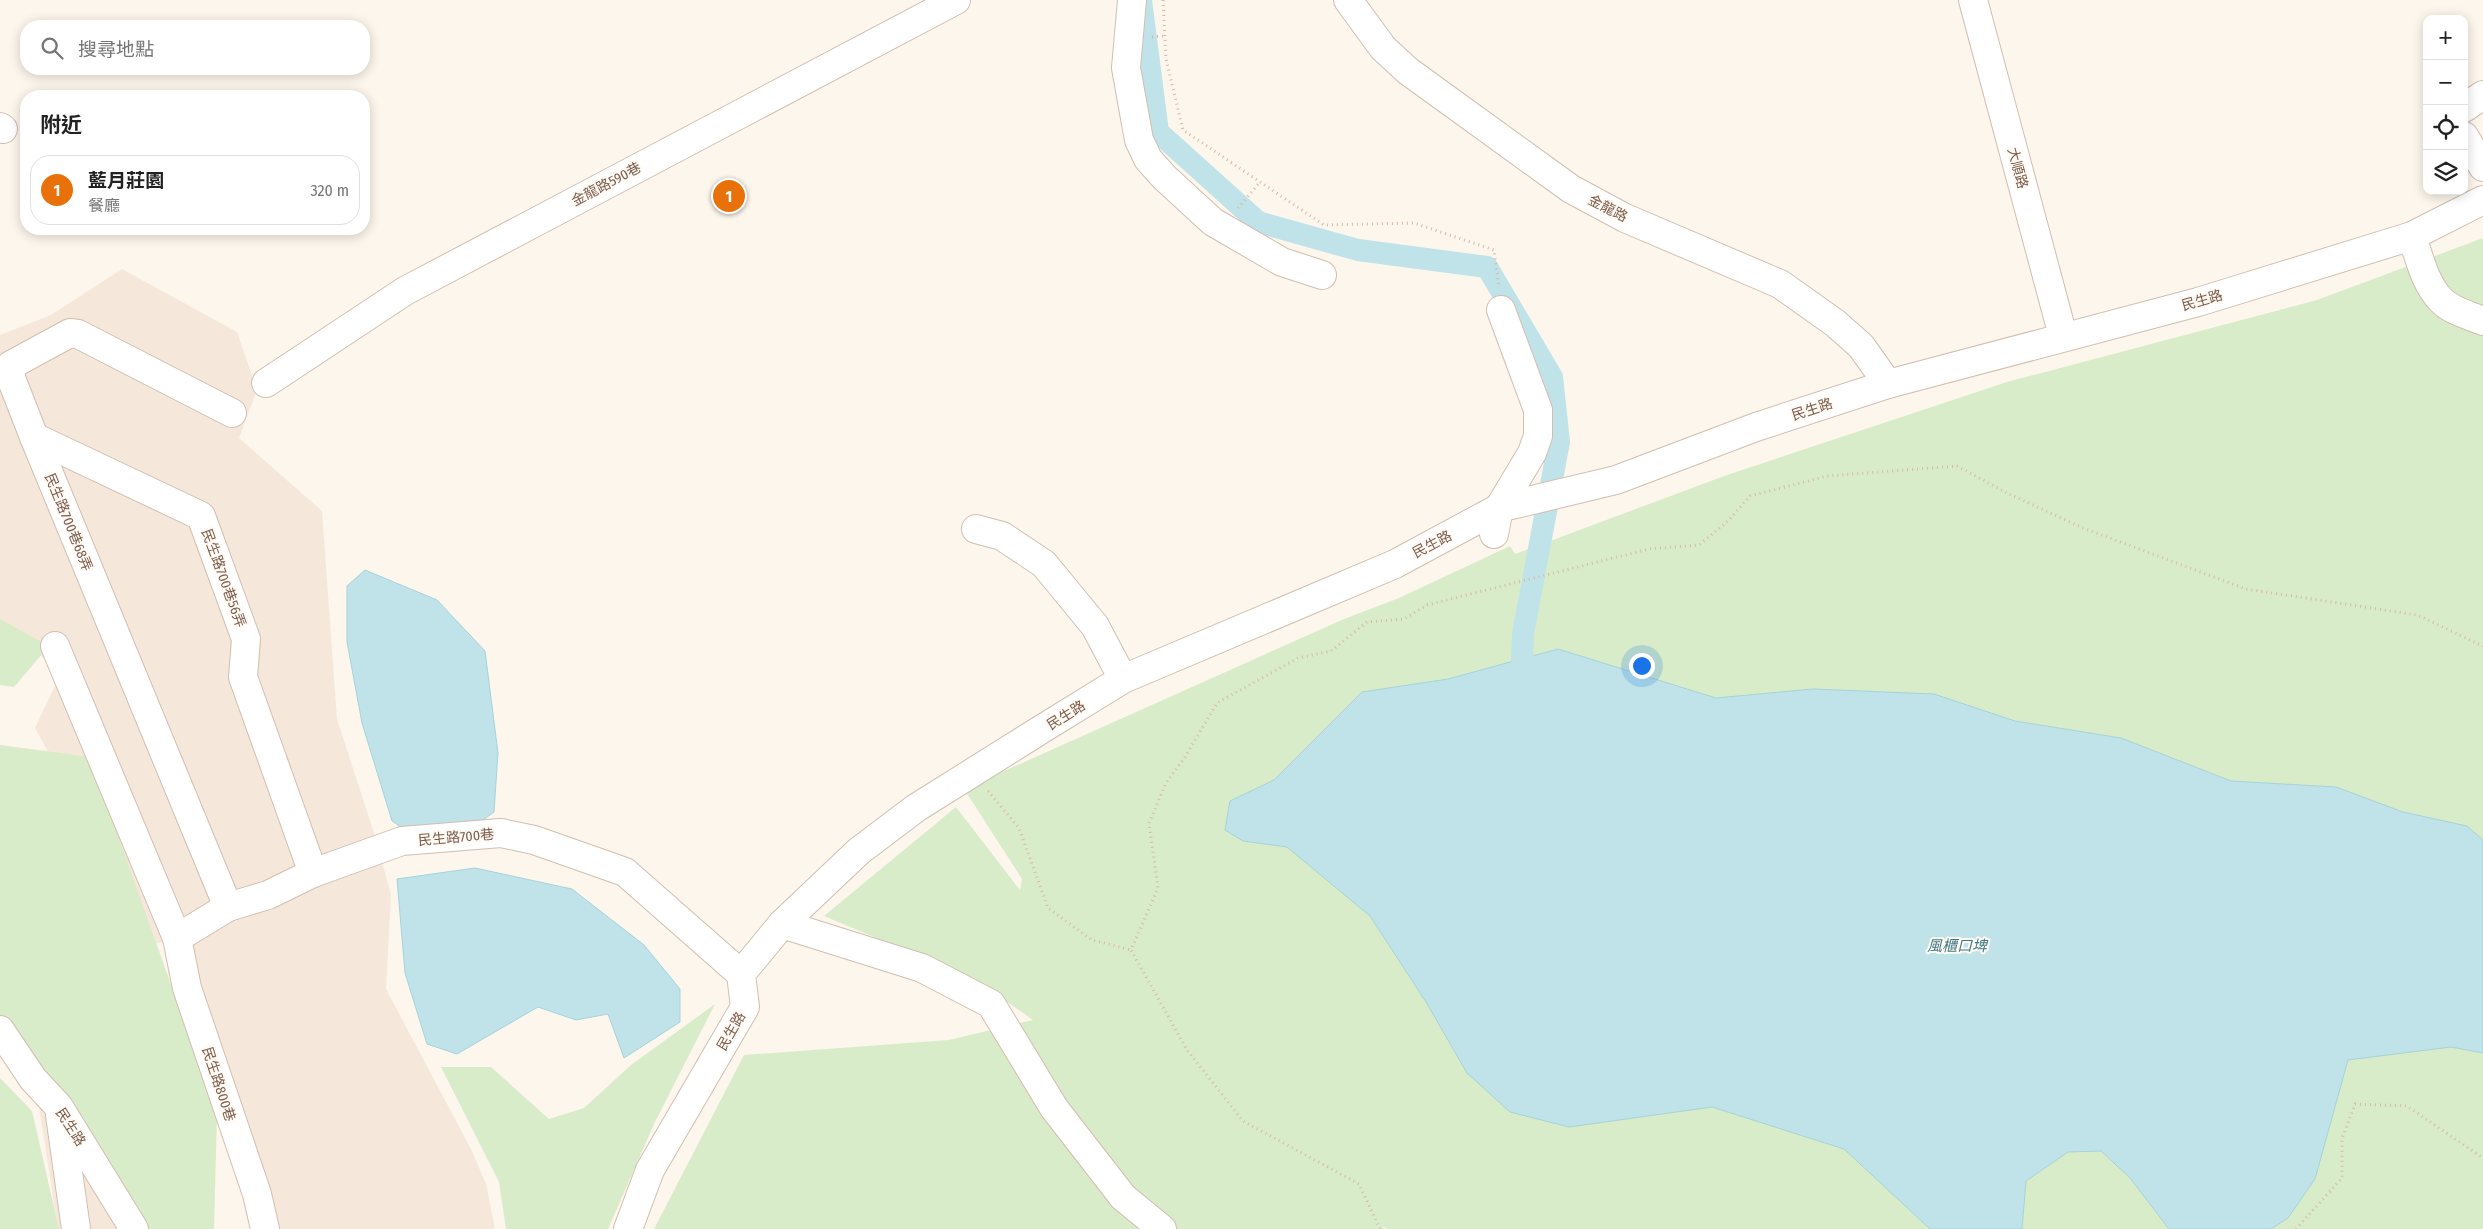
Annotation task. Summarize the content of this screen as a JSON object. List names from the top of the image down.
{
  "streets": {
    "street": [
      "大順路",
      "金龍路590巷",
      "金龍路",
      "民生路",
      "民生路700巷68弄",
      "民生路700巷56弄",
      "民生路700巷",
      "民生路800巷"
    ]
  },
  "crossings": [
    ["大順路", "民生路"],
    ["金龍路", "民生路"],
    ["民生路", "民生路700巷"],
    ["民生路700巷68弄", "民生路700巷56弄"],
    ["民生路700巷68弄", "民生路700巷"],
    ["民生路700巷56弄", "民生路700巷"],
    ["民生路700巷", "民生路800巷"]
  ],
  "water": ["風櫃口埤"],
  "page": {
    "map_buttons": ["+", "−"],
    "search": "搜尋地點",
    "heading": "附近",
    "list": [
      {
        "mark": "1",
        "name": "藍月莊園",
        "note": "餐廳",
        "value": "320 m"
      }
    ],
    "pins": "1"
  }
}
